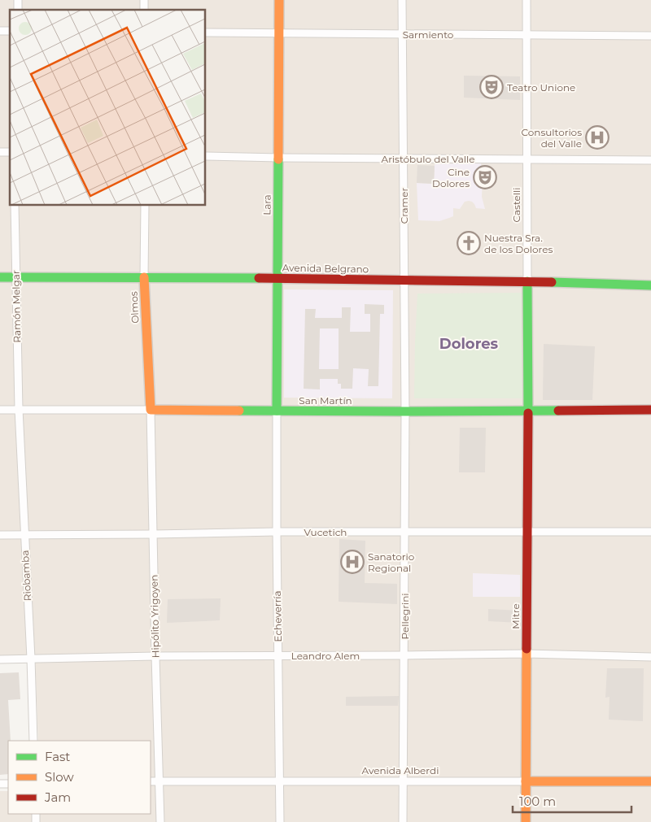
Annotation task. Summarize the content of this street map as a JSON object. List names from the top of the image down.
{
  "streets": {
    "main road": [
      "Lara",
      "Castelli",
      "Avenida Belgrano",
      "Olmos",
      "San Martín",
      "Mitre",
      "Avenida Alberdi"
    ],
    "street": [
      "Sarmiento",
      "Aristóbulo del Valle",
      "Cramer",
      "Ramón Melgar",
      "Vucetich",
      "Riobamba",
      "Hipólito Yrigoyen",
      "Echeverría",
      "Pellegrini",
      "Leandro Alem"
    ]
  },
  "crossings": [
    ["Sarmiento", "Lara"],
    ["Sarmiento", "Castelli"],
    ["Sarmiento", "Cramer"],
    ["Aristóbulo del Valle", "Lara"],
    ["Aristóbulo del Valle", "Castelli"],
    ["Aristóbulo del Valle", "Cramer"],
    ["Lara", "Avenida Belgrano"],
    ["Lara", "San Martín"],
    ["Lara", "Echeverría"],
    ["Castelli", "Avenida Belgrano"],
    ["Castelli", "San Martín"],
    ["Castelli", "Mitre"],
    ["Cramer", "Avenida Belgrano"],
    ["Cramer", "San Martín"],
    ["Cramer", "Pellegrini"],
    ["Avenida Belgrano", "Ramón Melgar"],
    ["Avenida Belgrano", "Olmos"],
    ["Ramón Melgar", "San Martín"],
    ["Ramón Melgar", "Riobamba"],
    ["Olmos", "San Martín"],
    ["Olmos", "Hipólito Yrigoyen"],
    ["San Martín", "Riobamba"],
    ["San Martín", "Hipólito Yrigoyen"],
    ["San Martín", "Echeverría"],
    ["San Martín", "Pellegrini"],
    ["San Martín", "Mitre"],
    ["Vucetich", "Riobamba"],
    ["Vucetich", "Hipólito Yrigoyen"],
    ["Vucetich", "Echeverría"],
    ["Vucetich", "Pellegrini"],
    ["Vucetich", "Mitre"],
    ["Riobamba", "Leandro Alem"],
    ["Hipólito Yrigoyen", "Leandro Alem"],
    ["Hipólito Yrigoyen", "Avenida Alberdi"],
    ["Echeverría", "Leandro Alem"],
    ["Echeverría", "Avenida Alberdi"],
    ["Pellegrini", "Leandro Alem"],
    ["Pellegrini", "Avenida Alberdi"],
    ["Mitre", "Leandro Alem"],
    ["Mitre", "Avenida Alberdi"]
  ],
  "districts": ["Dolores"],
  "places": {
    "theatre": ["Teatro Unione", "Cine Dolores"],
    "hospital": ["Consultorios del Valle", "Sanatorio Regional"],
    "church": ["Nuestra Sra. de los Dolores"]
  },
  "legend": ["Fast", "Slow", "Jam"],
  "scale_bar": "100 m"
}
